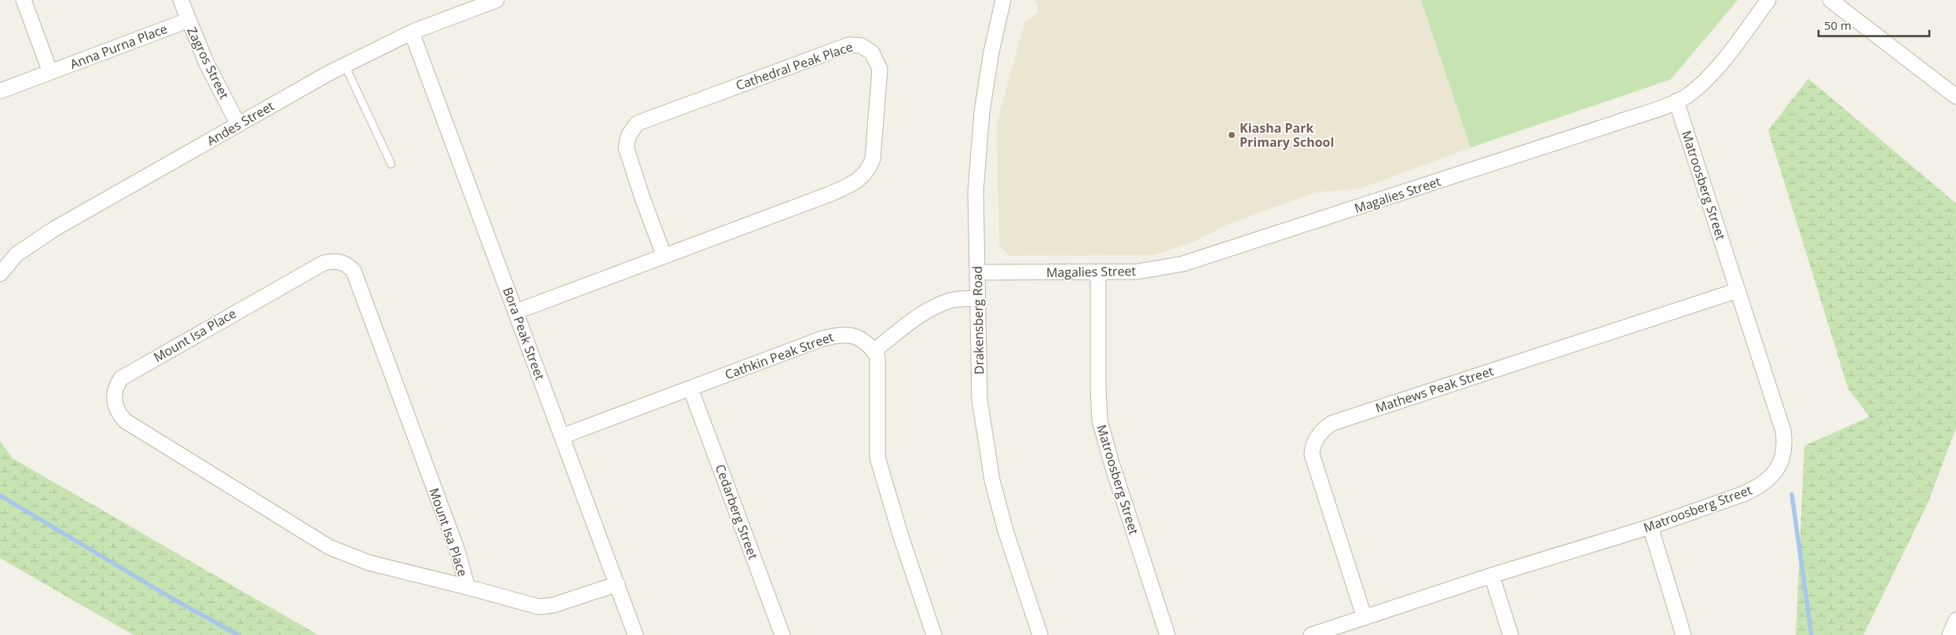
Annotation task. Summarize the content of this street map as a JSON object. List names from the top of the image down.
{
  "streets": {
    "street": [
      "Anna Purna Place",
      "Zagros Street",
      "Cathedral Peak Place",
      "Andes Street",
      "Matroosberg Street",
      "Magalies Street",
      "Drakensberg Road",
      "Bora Peak Street",
      "Mount Isa Place",
      "Cathkin Peak Street",
      "Mathews Peak Street",
      "Cedarberg Street"
    ]
  },
  "crossings": [
    ["Anna Purna Place", "Zagros Street"],
    ["Zagros Street", "Andes Street"],
    ["Cathedral Peak Place", "Bora Peak Street"],
    ["Andes Street", "Bora Peak Street"],
    ["Matroosberg Street", "Magalies Street"],
    ["Matroosberg Street", "Mathews Peak Street"],
    ["Magalies Street", "Drakensberg Road"],
    ["Bora Peak Street", "Mount Isa Place"],
    ["Bora Peak Street", "Cathkin Peak Street"],
    ["Cathkin Peak Street", "Cedarberg Street"]
  ],
  "places": ["Kiasha Park Primary School"],
  "scale_bar": "50 m"
}
